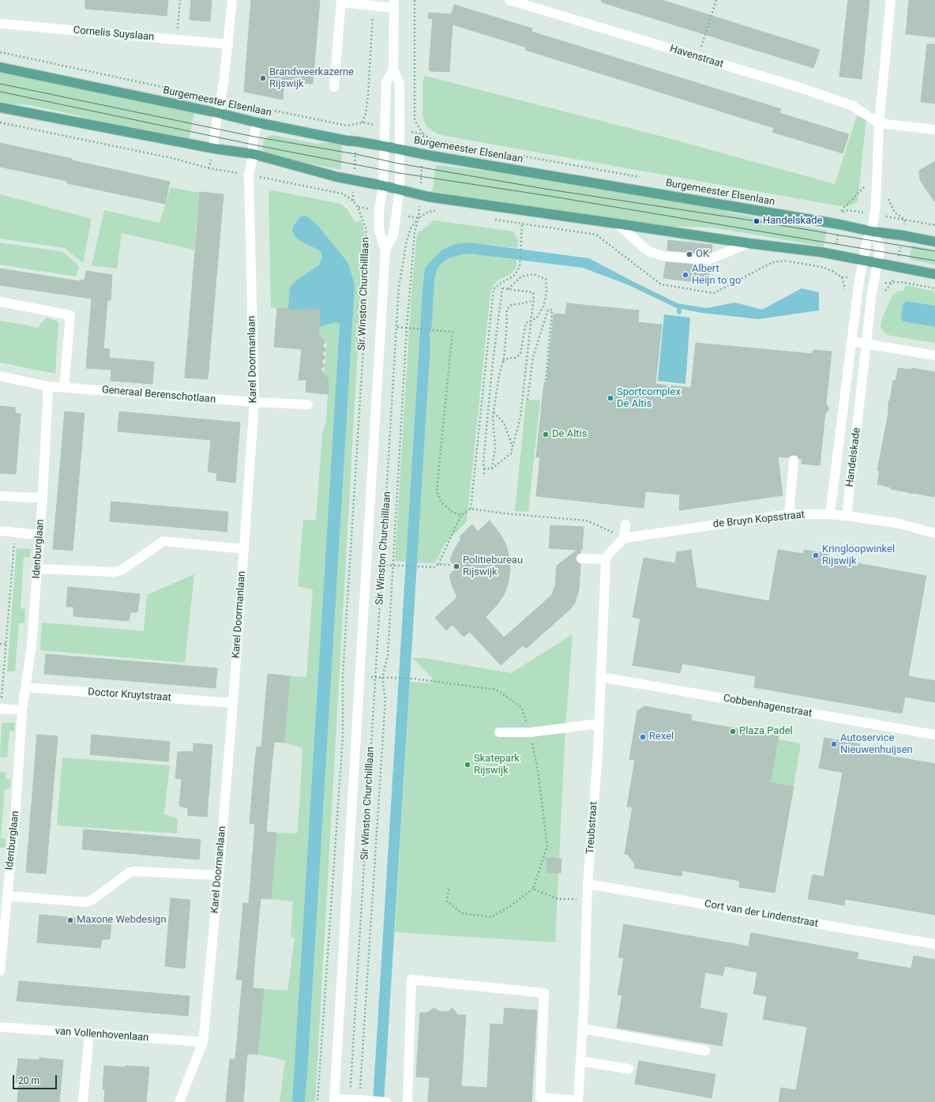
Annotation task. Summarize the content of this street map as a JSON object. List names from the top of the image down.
{
  "streets": {
    "main road": ["Burgemeester Elsenlaan"],
    "street": [
      "Cornelis Suyslaan",
      "Havenstraat",
      "Sir Winston Churchilllaan",
      "Karel Doormanlaan",
      "Generaal Berenschotlaan",
      "Handelskade",
      "de Bruyn Kopsstraat",
      "Idenburglaan",
      "Doctor Kruytstraat",
      "Cobbenhagenstraat",
      "Treubstraat",
      "Cort van der Lindenstraat",
      "van Vollenhovenlaan"
    ]
  },
  "crossings": [
    ["Havenstraat", "Handelskade"],
    ["Burgemeester Elsenlaan", "Sir Winston Churchilllaan"],
    ["Burgemeester Elsenlaan", "Karel Doormanlaan"],
    ["Burgemeester Elsenlaan", "Handelskade"],
    ["Karel Doormanlaan", "Generaal Berenschotlaan"],
    ["Karel Doormanlaan", "Doctor Kruytstraat"],
    ["Karel Doormanlaan", "van Vollenhovenlaan"],
    ["Generaal Berenschotlaan", "Idenburglaan"],
    ["Handelskade", "de Bruyn Kopsstraat"],
    ["Idenburglaan", "Doctor Kruytstraat"],
    ["Cobbenhagenstraat", "Treubstraat"],
    ["Treubstraat", "Cort van der Lindenstraat"]
  ],
  "places": [
    "Brandweerkazerne Rijswijk",
    "Handelskade",
    "OK",
    "Albert Heijn to go",
    "Sportcomplex De Altis",
    "De Altis",
    "Kringloopwinkel Rijswijk",
    "Politiebureau Rijswijk",
    "Plaza Padel",
    "Rexel",
    "Autoservice Nieuwenhuijsen",
    "Skatepark Rijswijk",
    "Maxone Webdesign"
  ],
  "scale_bar": "20 m"
}
